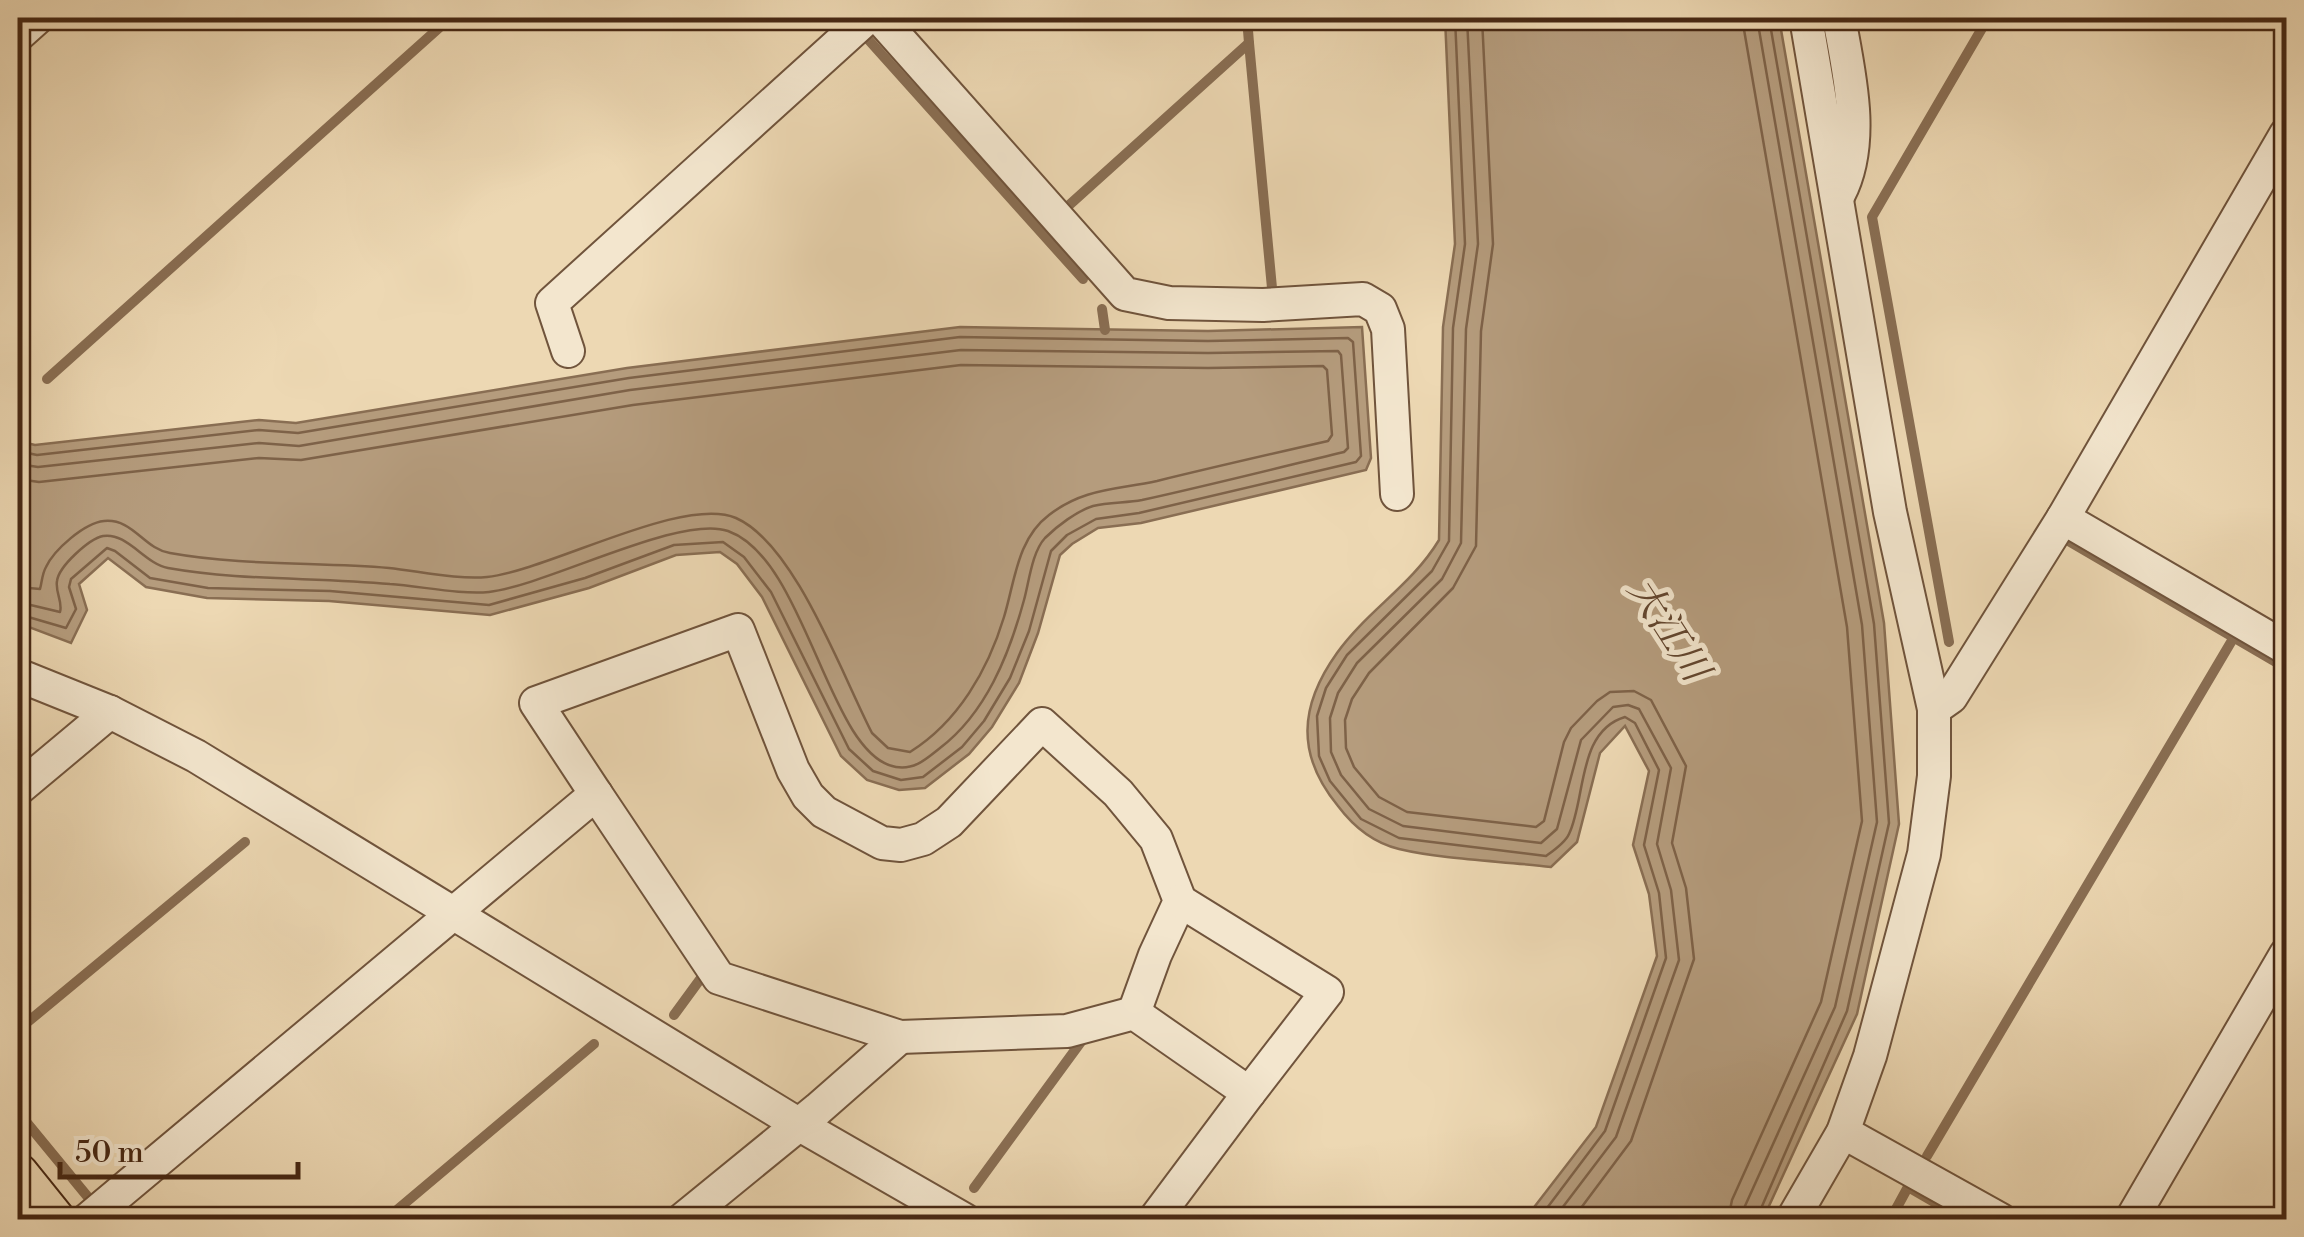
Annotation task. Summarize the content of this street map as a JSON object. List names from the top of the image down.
{
  "water": ["大江川"],
  "scale_bar": "50 m"
}
